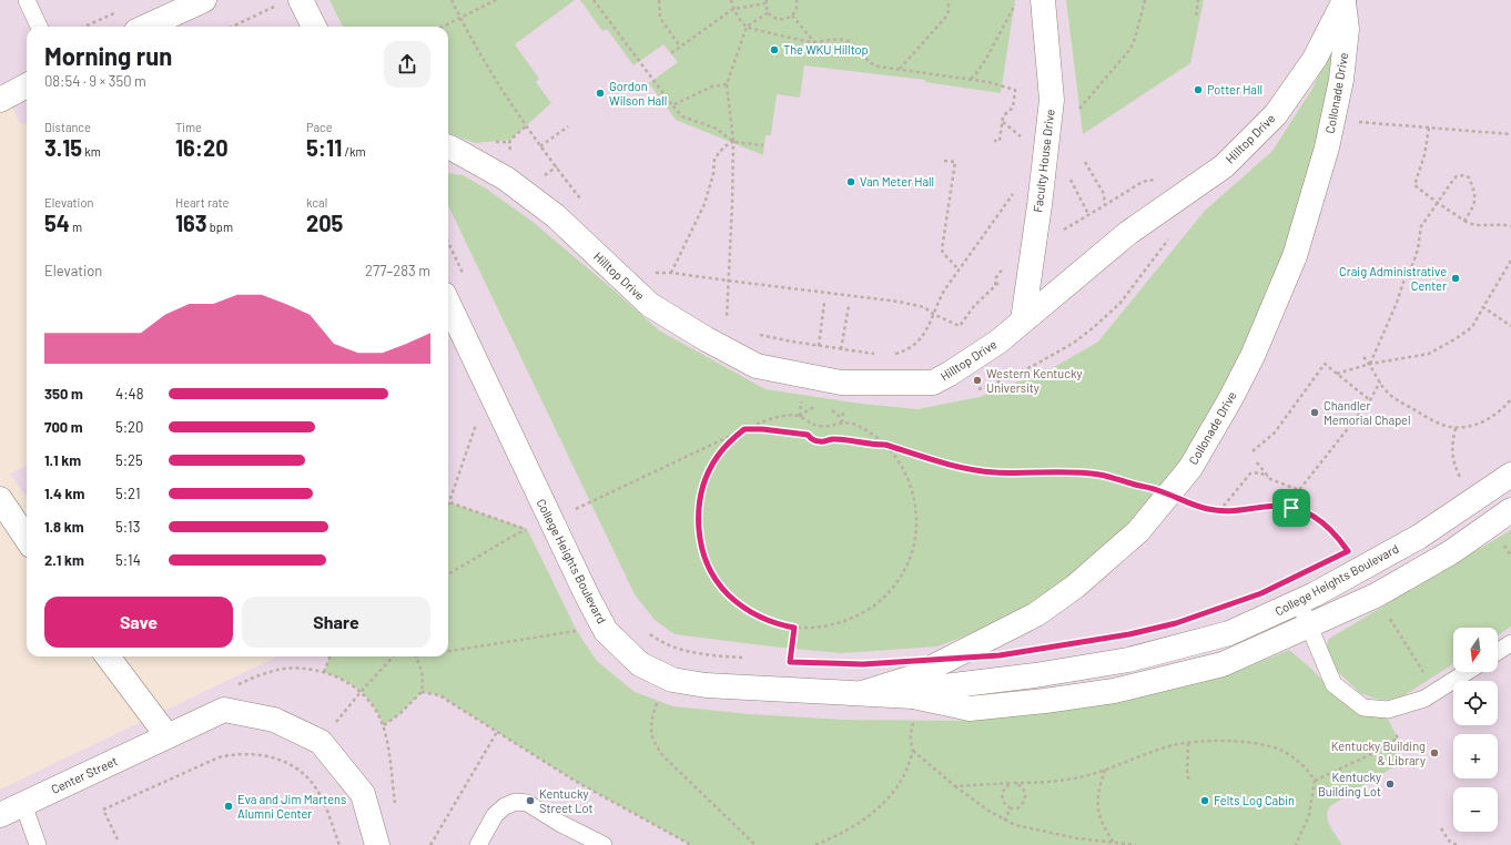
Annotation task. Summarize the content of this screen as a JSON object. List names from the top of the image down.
{
  "streets": {
    "street": [
      "Collonade Drive",
      "Hilltop Drive",
      "Faculty House Drive",
      "College Heights Boulevard",
      "Center Street"
    ]
  },
  "crossings": [
    ["Collonade Drive", "Hilltop Drive"],
    ["Collonade Drive", "College Heights Boulevard"],
    ["Hilltop Drive", "Faculty House Drive"]
  ],
  "places": [
    "The WKU Hilltop",
    "Potter Hall",
    "Gordon Wilson Hall",
    "Van Meter Hall",
    "Craig Administrative Center",
    "Western Kentucky University",
    "Chandler Memorial Chapel",
    "Kentucky Building & Library",
    "Kentucky Building Lot",
    "Kentucky Street Lot",
    "Felts Log Cabin",
    "Eva and Jim Martens Alumni Center"
  ],
  "north": "bottom",
  "page": {
    "heading": ["Morning run", "08:54 · 9 × 350 m"],
    "stats": [
      ["Distance", "3.15 km"],
      ["Time", "16:20"],
      ["Pace", "5:11 /km"],
      ["Elevation", "54 m"],
      ["Heart rate", "163 bpm"],
      ["kcal", "205"]
    ],
    "chart": ["Elevation", "277–283 m"],
    "list": [
      {
        "name": "350 m",
        "note": "4:48"
      },
      {
        "name": "700 m",
        "note": "5:20"
      },
      {
        "name": "1.1 km",
        "note": "5:25"
      },
      {
        "name": "1.4 km",
        "note": "5:21"
      },
      {
        "name": "1.8 km",
        "note": "5:13"
      },
      {
        "name": "2.1 km",
        "note": "5:14"
      }
    ],
    "buttons": ["Save", "Share"],
    "map_buttons": ["+", "−"]
  }
}
